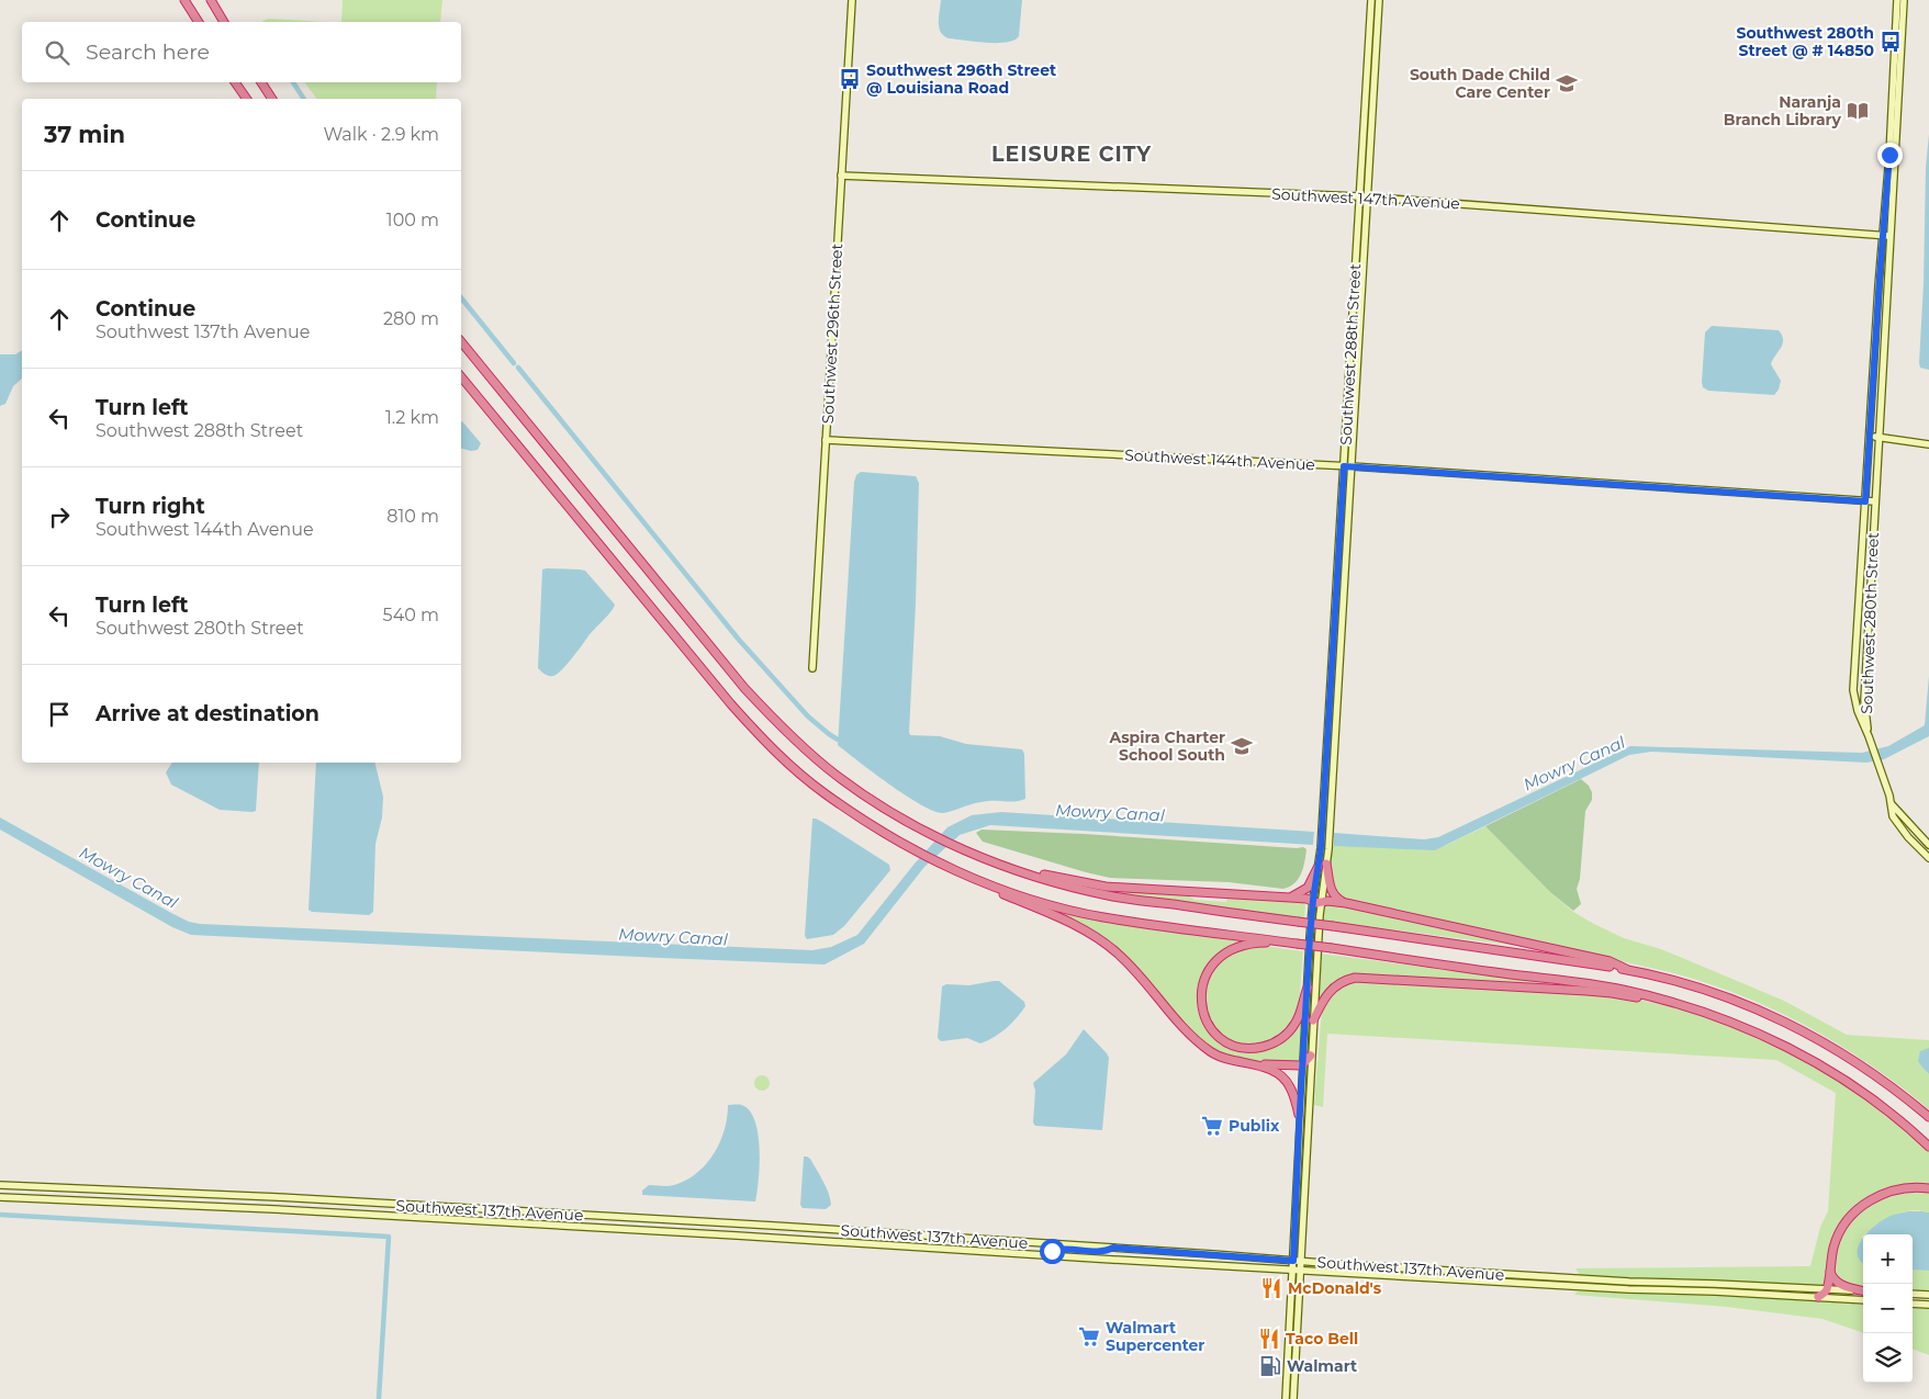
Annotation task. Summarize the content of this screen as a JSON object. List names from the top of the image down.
{
  "streets": {
    "main road": [
      "Southwest 147th Avenue",
      "Southwest 296th Street",
      "Southwest 288th Street",
      "Southwest 144th Avenue",
      "Southwest 280th Street",
      "Southwest 137th Avenue"
    ]
  },
  "crossings": [
    ["Southwest 147th Avenue", "Southwest 296th Street"],
    ["Southwest 147th Avenue", "Southwest 288th Street"],
    ["Southwest 147th Avenue", "Southwest 280th Street"],
    ["Southwest 296th Street", "Southwest 144th Avenue"],
    ["Southwest 288th Street", "Southwest 144th Avenue"],
    ["Southwest 288th Street", "Southwest 137th Avenue"],
    ["Southwest 144th Avenue", "Southwest 280th Street"]
  ],
  "districts": ["LEISURE CITY"],
  "water": ["Mowry Canal"],
  "places": {
    "bus stop": ["Southwest 280th Street @ # 14850", "Southwest 296th Street @ Louisiana Road"],
    "school or university": ["South Dade Child Care Center", "Aspira Charter School South"],
    "library": ["Naranja Branch Library"],
    "supermarket": ["Publix", "Walmart Supercenter"],
    "restaurant": ["McDonald's", "Taco Bell"],
    "fuel station": ["Walmart"]
  },
  "page": {
    "search": "Search here",
    "heading": ["37 min", "Walk · 2.9 km"],
    "list": [
      ["Continue", "100 m"],
      ["Continue", "Southwest 137th Avenue", "280 m"],
      ["Turn left", "Southwest 288th Street", "1.2 km"],
      ["Turn right", "Southwest 144th Avenue", "810 m"],
      ["Turn left", "Southwest 280th Street", "540 m"],
      "Arrive at destination"
    ],
    "map_buttons": ["+", "−"]
  }
}
